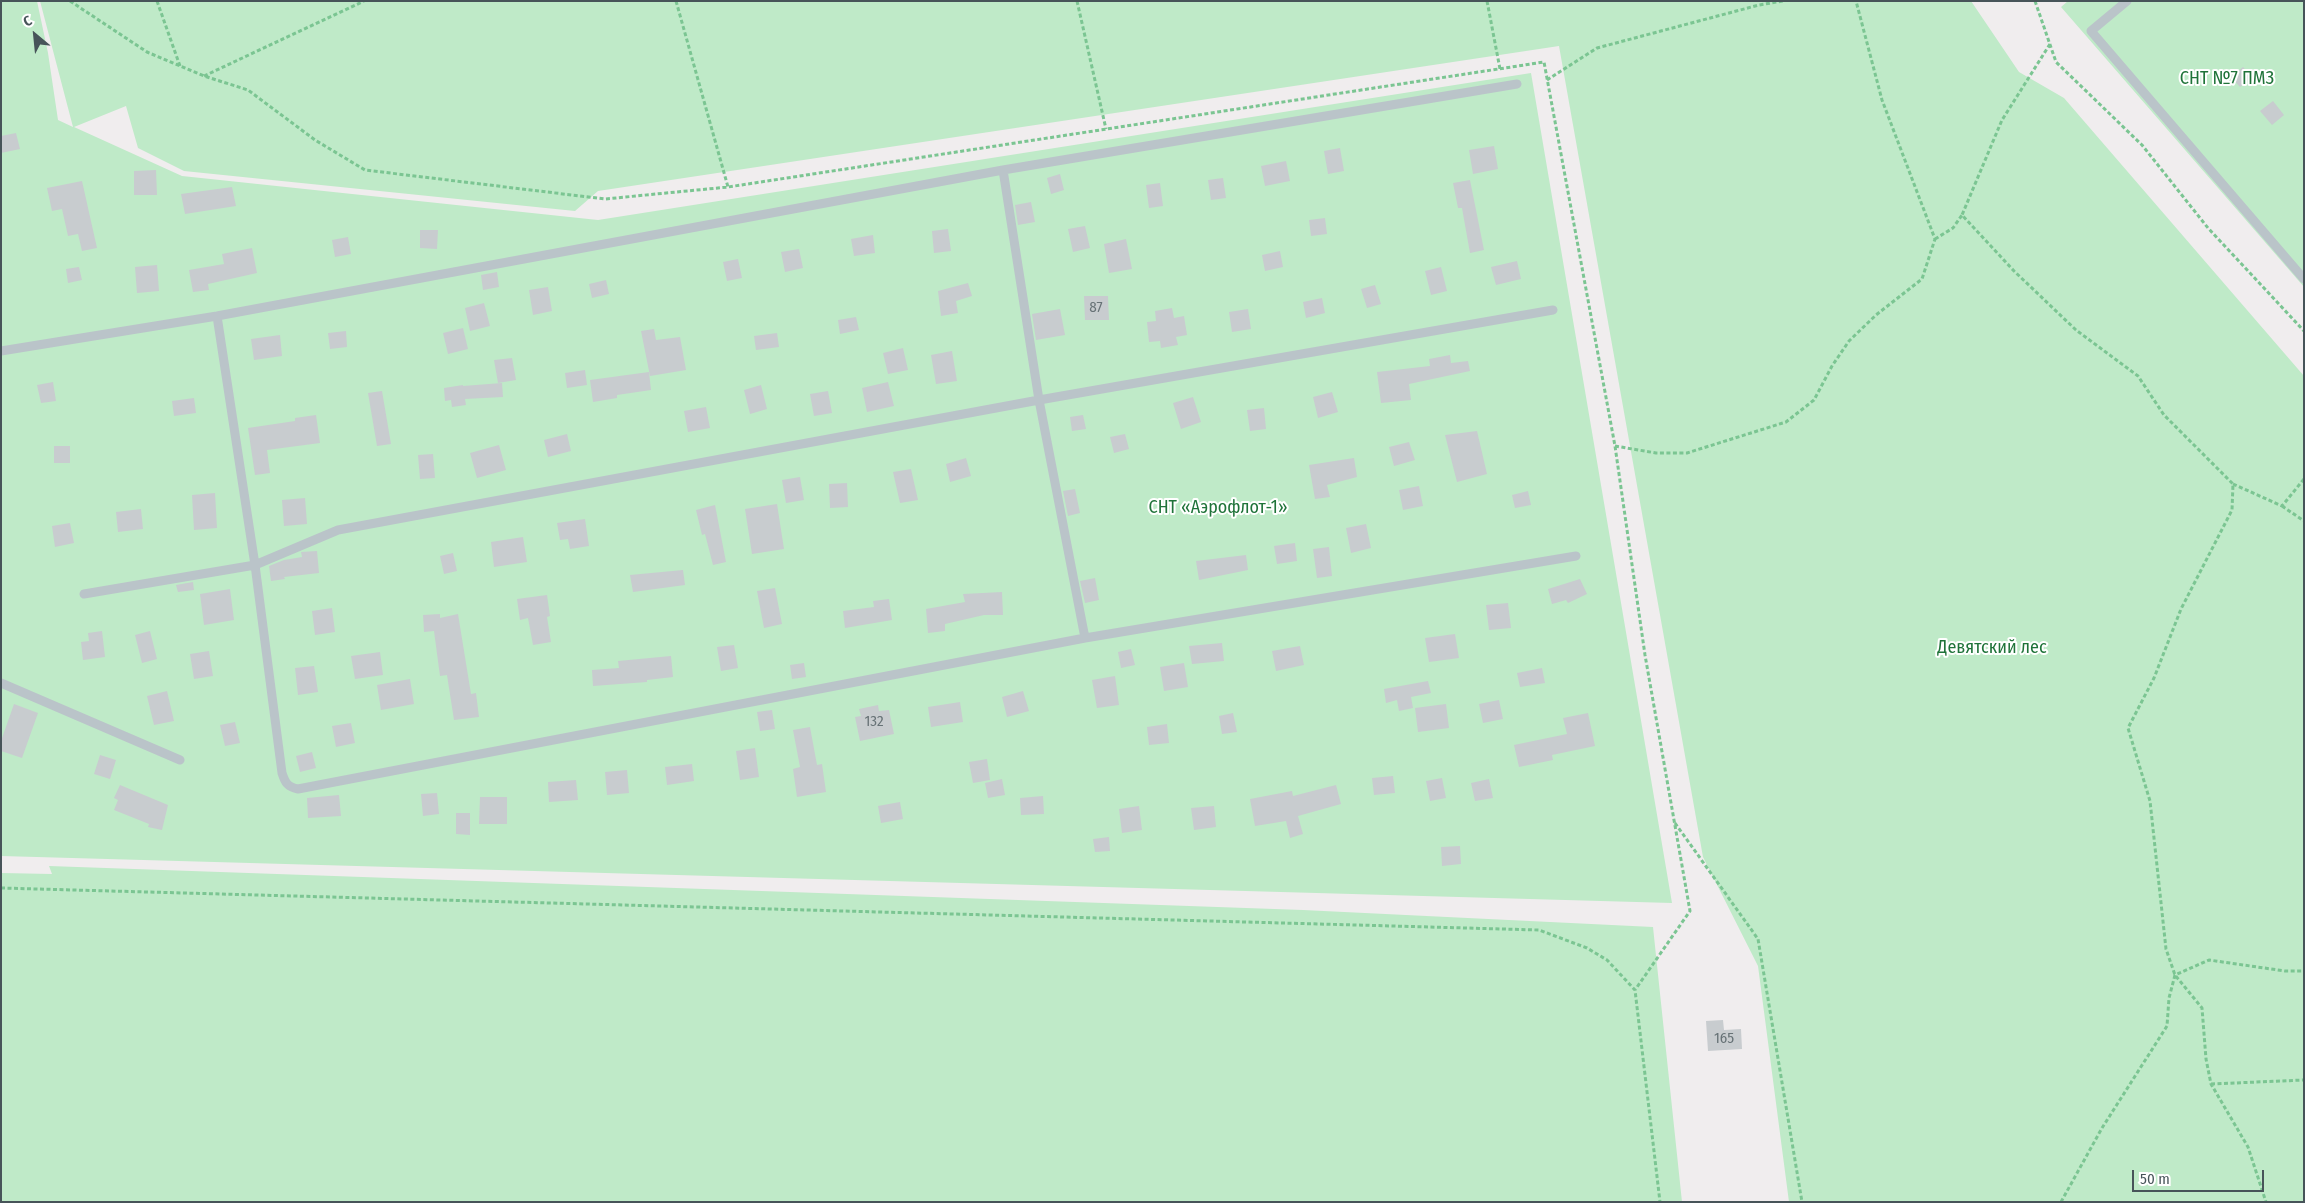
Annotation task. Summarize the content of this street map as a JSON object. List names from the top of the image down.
{
  "parks": ["СНТ №7 ПМЗ", "СНТ «Аэрофлот-1»", "Девятский лес"],
  "house_numbers": ["87", "132", "165"],
  "scale_bar": "50 m",
  "north": "top left"
}
